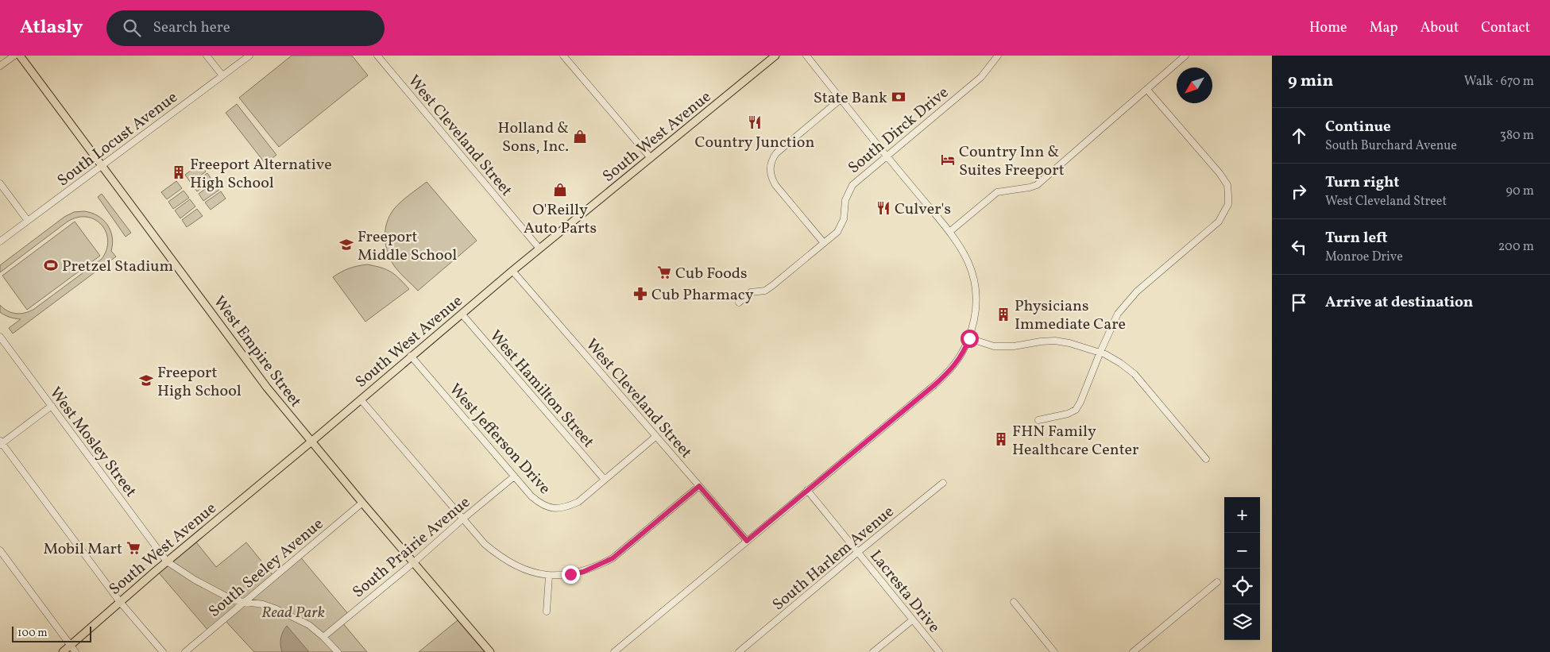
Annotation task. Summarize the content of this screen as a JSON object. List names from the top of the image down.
{
  "streets": {
    "main road": ["South West Avenue", "West Empire Street"],
    "street": [
      "South Dirck Drive",
      "West Cleveland Street",
      "South Locust Avenue",
      "West Hamilton Street",
      "West Jefferson Drive",
      "West Mosley Street",
      "South Prairie Avenue",
      "South Harlem Avenue",
      "South Seeley Avenue",
      "Lacresta Drive"
    ]
  },
  "crossings": [
    ["West Cleveland Street", "South West Avenue"],
    ["West Cleveland Street", "West Jefferson Drive"],
    ["South West Avenue", "West Empire Street"],
    ["South West Avenue", "West Hamilton Street"],
    ["South West Avenue", "West Jefferson Drive"],
    ["South West Avenue", "West Mosley Street"],
    ["South Locust Avenue", "West Empire Street"],
    ["West Empire Street", "South Prairie Avenue"],
    ["West Empire Street", "South Seeley Avenue"],
    ["West Hamilton Street", "West Jefferson Drive"],
    ["West Jefferson Drive", "South Prairie Avenue"],
    ["South Harlem Avenue", "Lacresta Drive"]
  ],
  "parks": ["Read Park"],
  "places": {
    "bank": ["State Bank"],
    "restaurant": ["Country Junction", "Culver's"],
    "shop": ["Holland & Sons, Inc.", "O'Reilly Auto Parts"],
    "hotel": ["Country Inn & Suites Freeport"],
    "building": ["Freeport Alternative High School", "Physicians Immediate Care", "FHN Family Healthcare Center"],
    "school or university": ["Freeport Middle School", "Freeport High School"],
    "sports": ["Pretzel Stadium"],
    "supermarket": ["Cub Foods", "Mobil Mart"],
    "pharmacy": ["Cub Pharmacy"]
  },
  "scale_bar": "100 m",
  "north": "bottom left",
  "page": {
    "header": "Atlasly",
    "search": "Search here",
    "nav": [
      "Home",
      "Map",
      "About",
      "Contact"
    ],
    "heading": ["9 min", "Walk · 670 m"],
    "list": [
      ["Continue", "South Burchard Avenue", "380 m"],
      ["Turn right", "West Cleveland Street", "90 m"],
      ["Turn left", "Monroe Drive", "200 m"],
      "Arrive at destination"
    ],
    "map_buttons": ["+", "−"],
    "scale": "100 m"
  }
}
